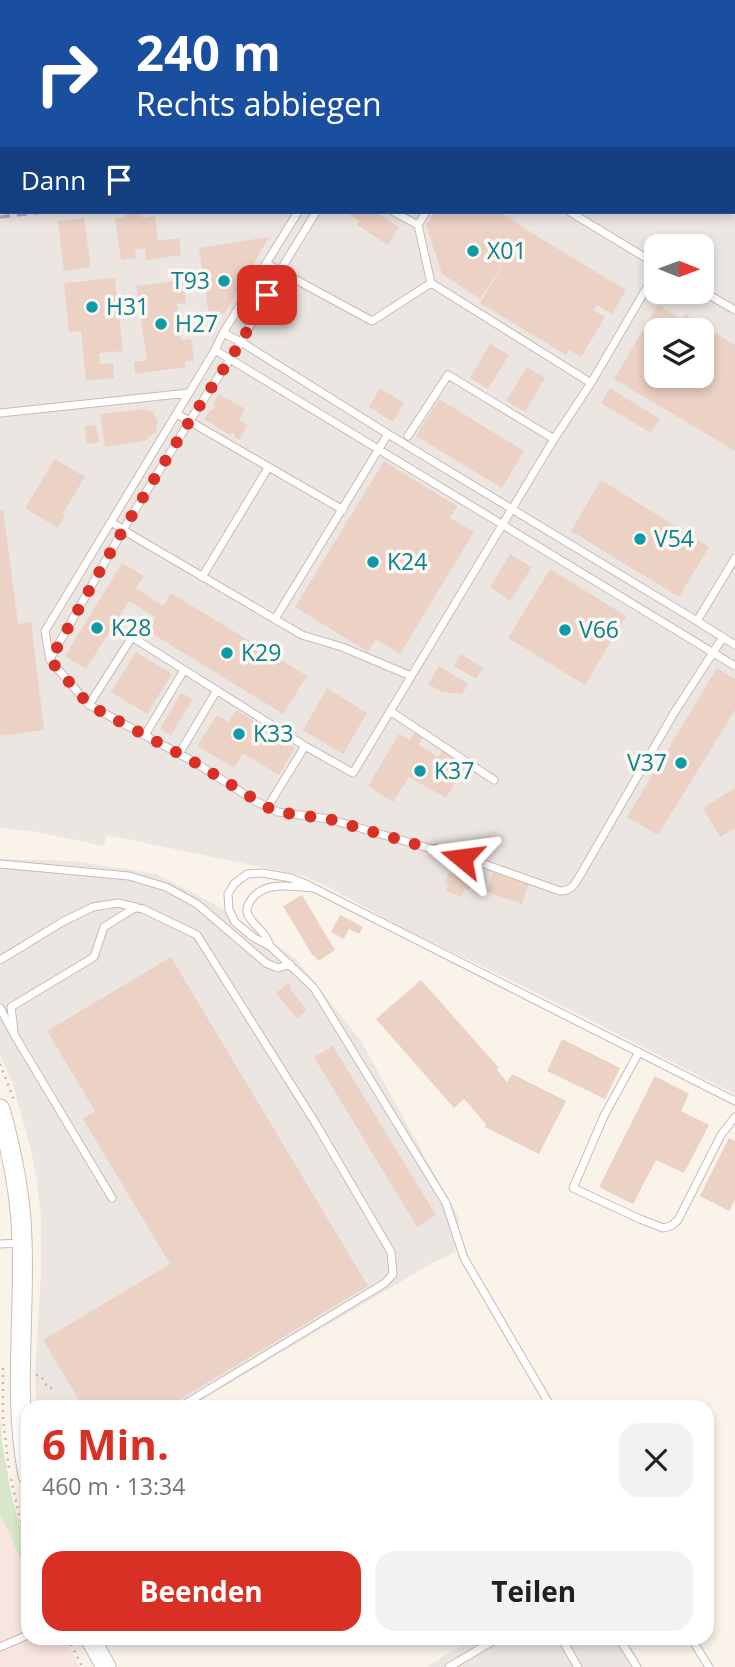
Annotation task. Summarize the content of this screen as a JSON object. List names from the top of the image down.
{
  "places": [
    "X01",
    "T93",
    "H31",
    "H27",
    "V54",
    "K24",
    "K28",
    "V66",
    "K29",
    "K33",
    "V37",
    "K37"
  ],
  "north": "right",
  "page": {
    "turn": ["240 m", "Rechts abbiegen"],
    "then": "Dann",
    "heading": ["6 Min.", "460 m · 13:34"],
    "buttons": ["Beenden", "Teilen"]
  }
}
